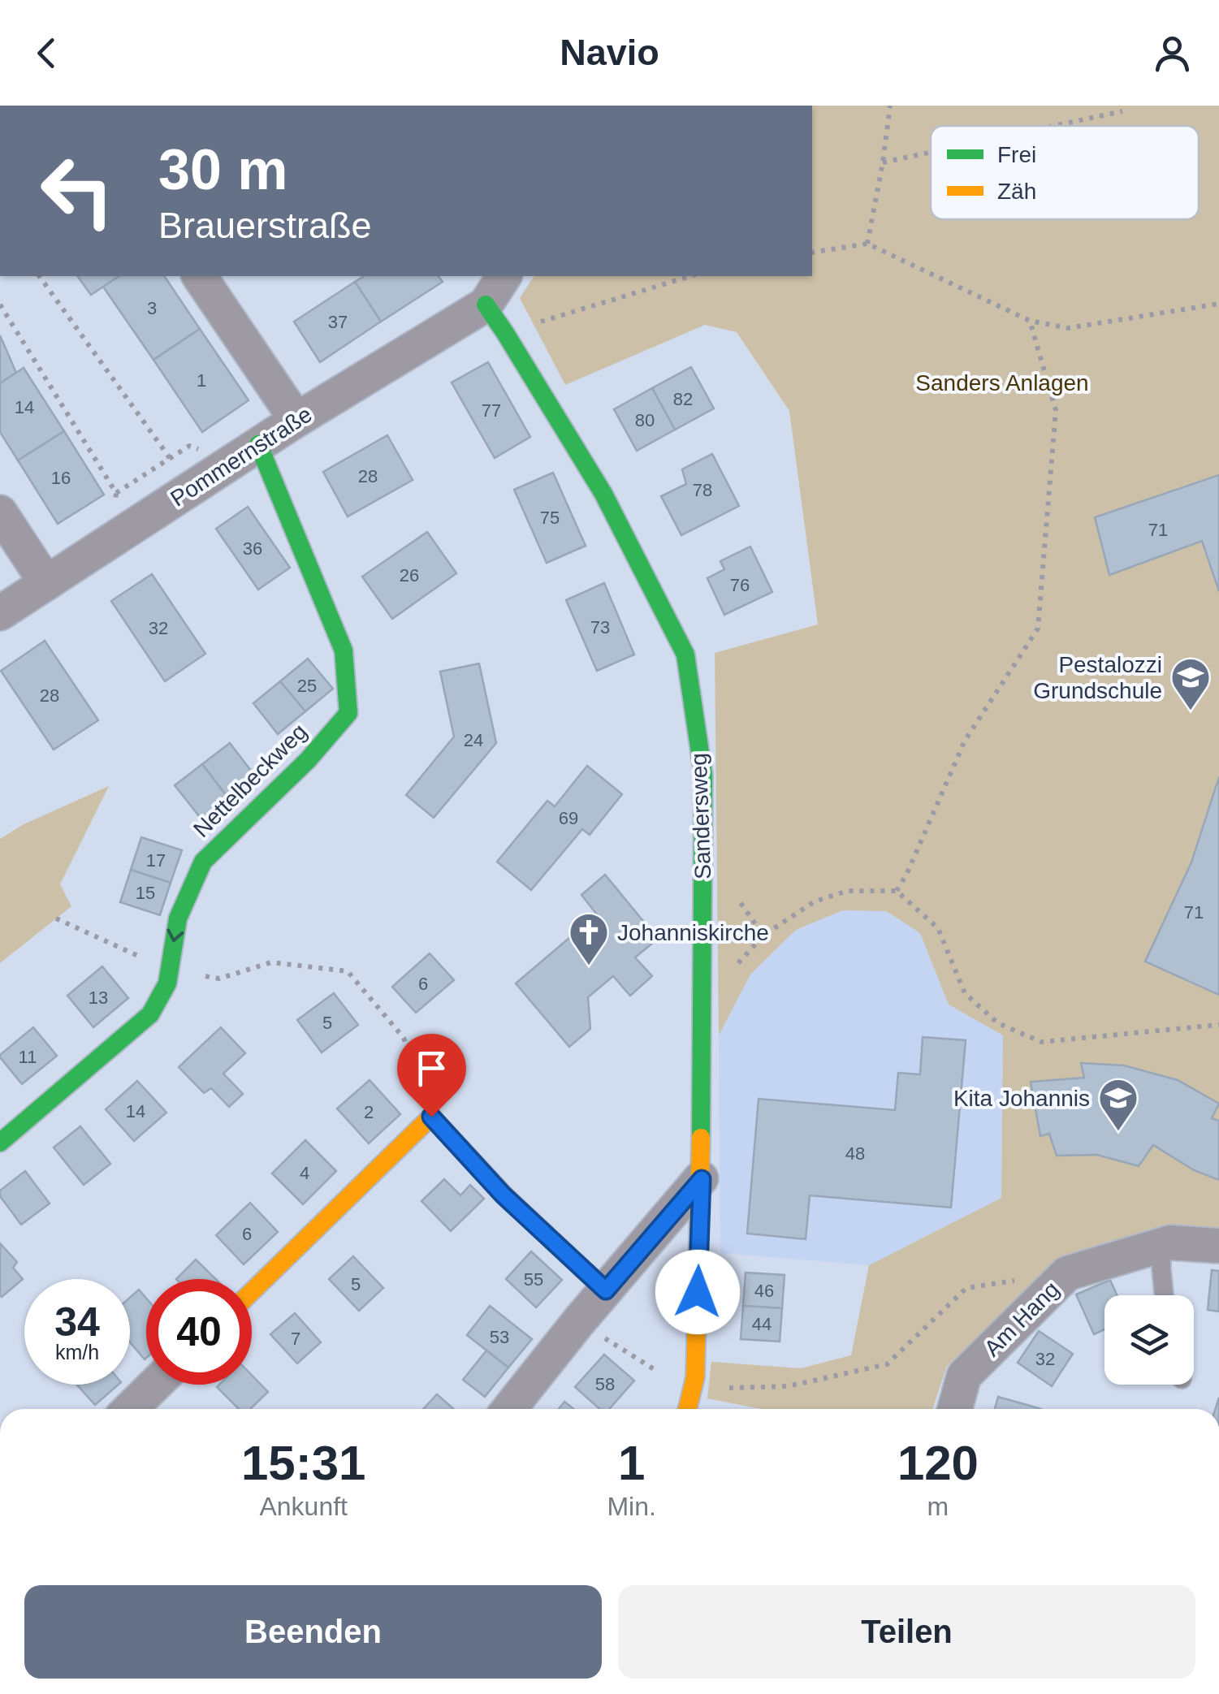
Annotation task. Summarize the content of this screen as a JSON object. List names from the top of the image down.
{
  "streets": {
    "street": [
      "Pommernstraße",
      "Nettelbeckweg",
      "Sandersweg",
      "Am Hang"
    ]
  },
  "crossings": [
    ["Pommernstraße", "Nettelbeckweg"],
    ["Pommernstraße", "Sandersweg"]
  ],
  "one_way": ["Nettelbeckweg"],
  "parks": ["Sanders Anlagen"],
  "places": {
    "school or university": ["Pestalozzi Grundschule", "Kita Johannis"],
    "church": ["Johanniskirche"]
  },
  "house_numbers": [
    "3",
    "37",
    "1",
    "82",
    "14",
    "77",
    "80",
    "28",
    "16",
    "78",
    "75",
    "71",
    "36",
    "26",
    "76",
    "73",
    "32",
    "25",
    "28",
    "24",
    "69",
    "17",
    "15",
    "71",
    "6",
    "13",
    "5",
    "11",
    "14",
    "2",
    "48",
    "4",
    "6",
    "55",
    "5",
    "46",
    "44",
    "53",
    "7",
    "32",
    "58"
  ],
  "legend": ["Frei", "Zäh"],
  "page": {
    "header": "Navio",
    "turn": ["30 m", "Brauerstraße"],
    "speed": "34 km/h",
    "limit": "40",
    "eta": [
      "15:31",
      "Ankunft",
      "1",
      "Min.",
      "120",
      "m"
    ],
    "buttons": ["Beenden", "Teilen"]
  }
}
